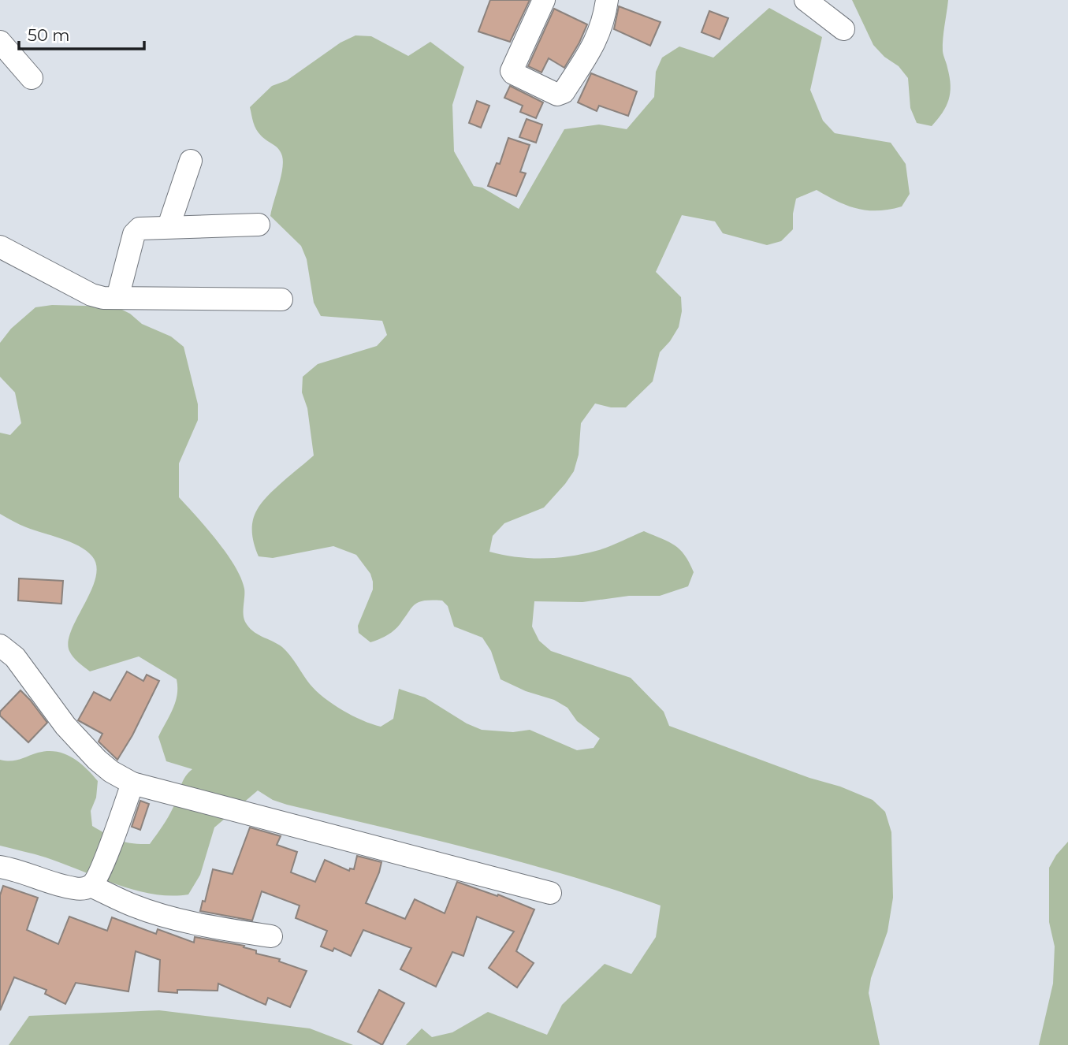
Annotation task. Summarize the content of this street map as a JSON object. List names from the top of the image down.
{
  "scale_bar": "50 m"
}
